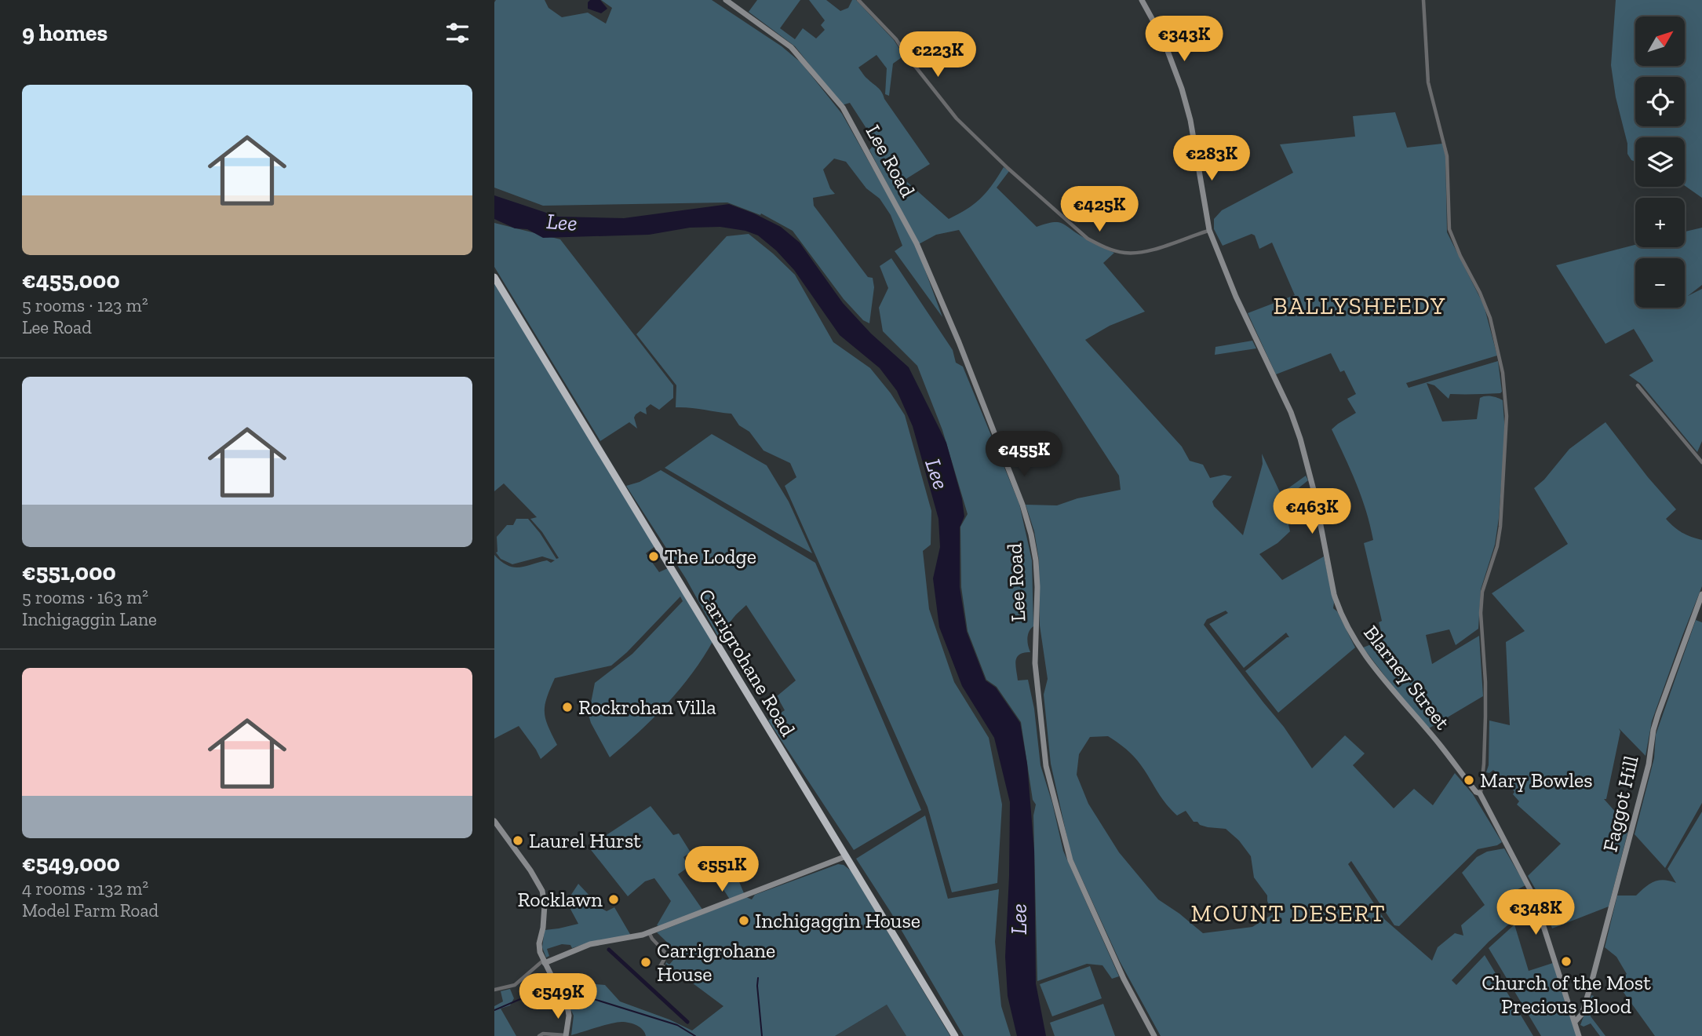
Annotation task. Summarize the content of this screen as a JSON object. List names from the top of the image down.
{
  "streets": {
    "highway": ["Carrigrohane Road"],
    "street": ["Lee Road", "Blarney Street", "Faggot Hill"]
  },
  "crossings": [
    ["Blarney Street", "Faggot Hill"]
  ],
  "districts": ["BALLYSHEEDY", "MOUNT DESERT"],
  "water": ["Lee"],
  "places": [
    "The Lodge",
    "Rockrohan Villa",
    "Mary Bowles",
    "Laurel Hurst",
    "Rocklawn",
    "Inchigaggin House",
    "Church of the Most Precious Blood",
    "Carrigrohane House"
  ],
  "north": "top right",
  "page": {
    "heading": "9 homes",
    "price": [
      "€343K",
      "€223K",
      "€283K",
      "€425K",
      "€455K",
      "€463K",
      "€551K",
      "€348K",
      "€549K"
    ],
    "map_buttons": ["+", "−"],
    "list": [
      {
        "name": "€455,000",
        "note": "5 rooms · 123 m² · Lee Road"
      },
      {
        "name": "€551,000",
        "note": "5 rooms · 163 m² · Inchigaggin Lane"
      },
      {
        "name": "€549,000",
        "note": "4 rooms · 132 m² · Model Farm Road"
      }
    ]
  }
}
